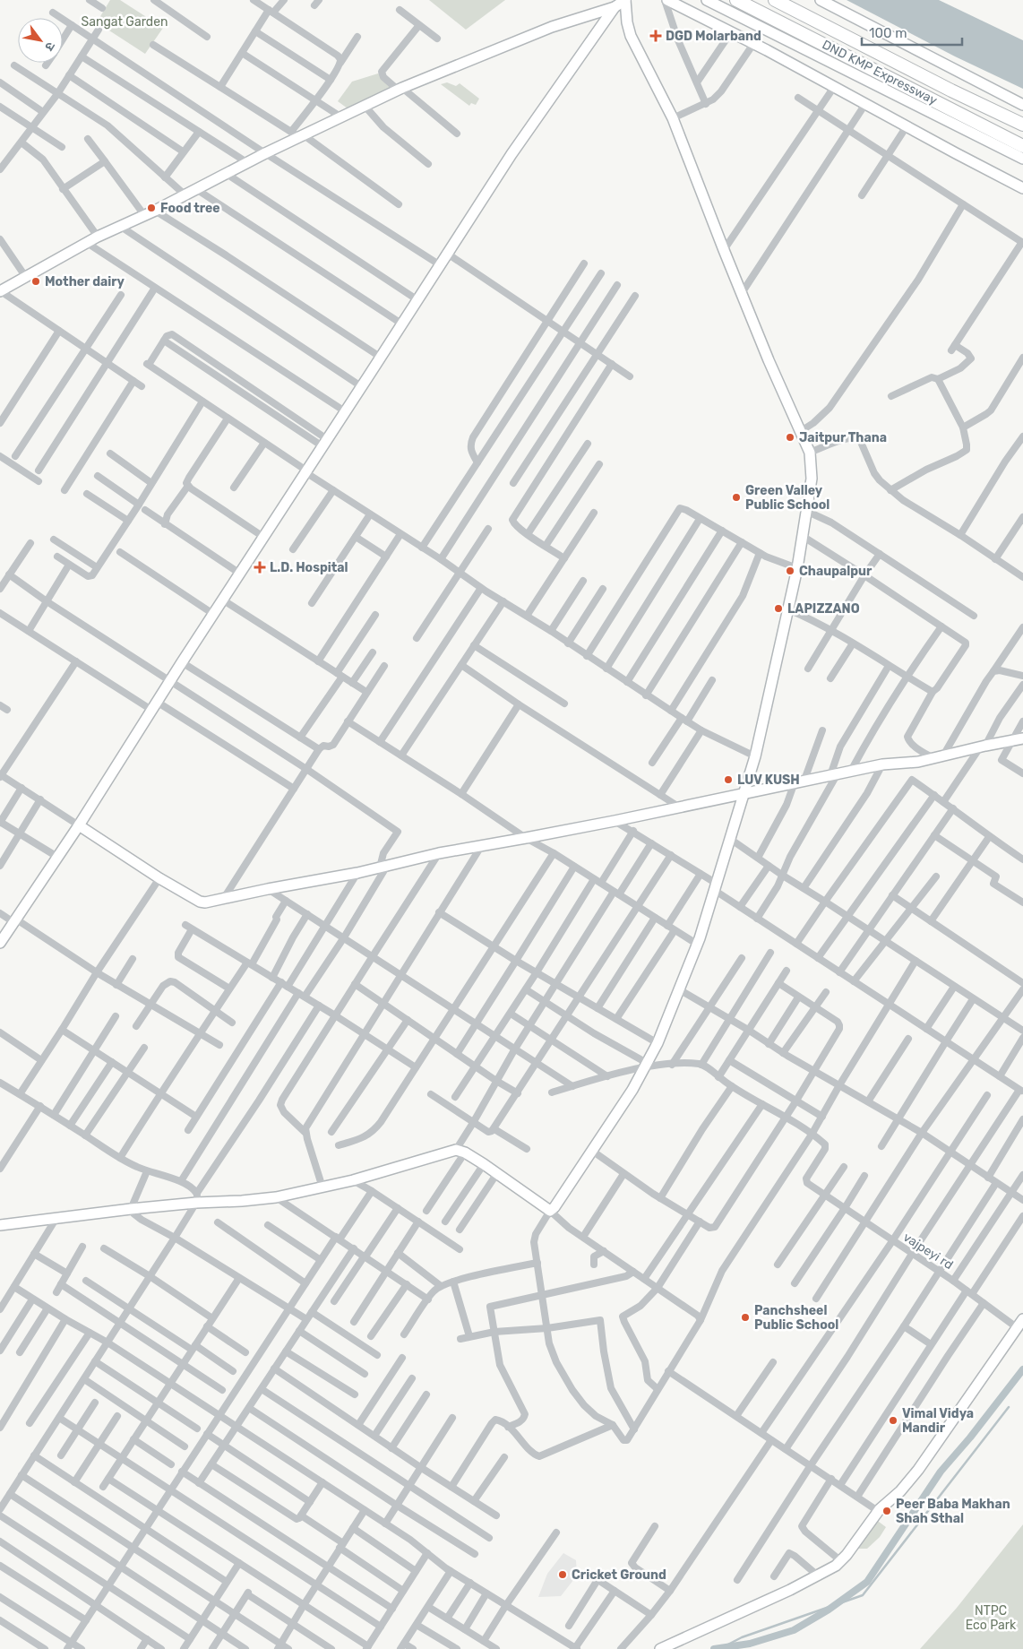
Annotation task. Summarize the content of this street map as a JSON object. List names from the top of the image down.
{
  "streets": {
    "highway": ["DND KMP Expressway"],
    "street": ["vajpeyi rd"]
  },
  "parks": ["Sangat Garden", "NTPC Eco Park"],
  "places": {
    "health": ["DGD Molarband", "L.D. Hospital"],
    "other": [
      "Food tree",
      "Mother dairy",
      "Jaitpur Thana",
      "Green Valley Public School",
      "Chaupalpur",
      "LAPIZZANO",
      "LUV KUSH",
      "Panchsheel Public School",
      "Vimal Vidya Mandir",
      "Peer Baba Makhan Shah Sthal",
      "Cricket Ground"
    ]
  },
  "scale_bar": "100 m",
  "north": "bottom right"
}
